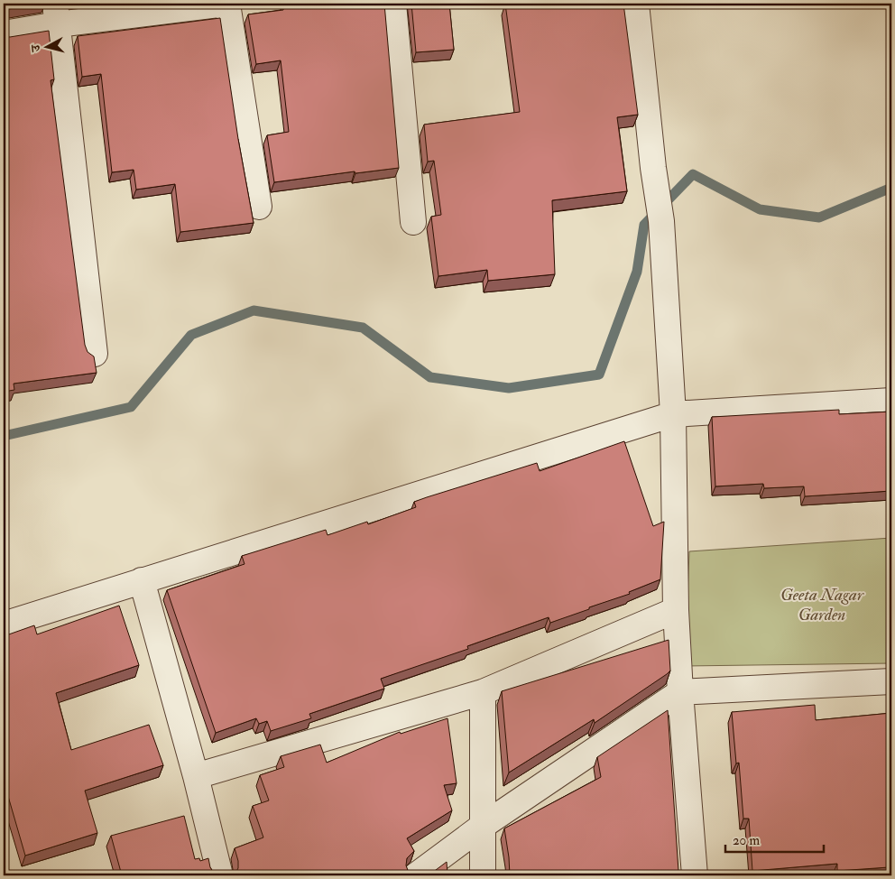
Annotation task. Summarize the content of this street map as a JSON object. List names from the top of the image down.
{
  "parks": ["Geeta Nagar Garden"],
  "scale_bar": "20 m",
  "north": "left"
}
